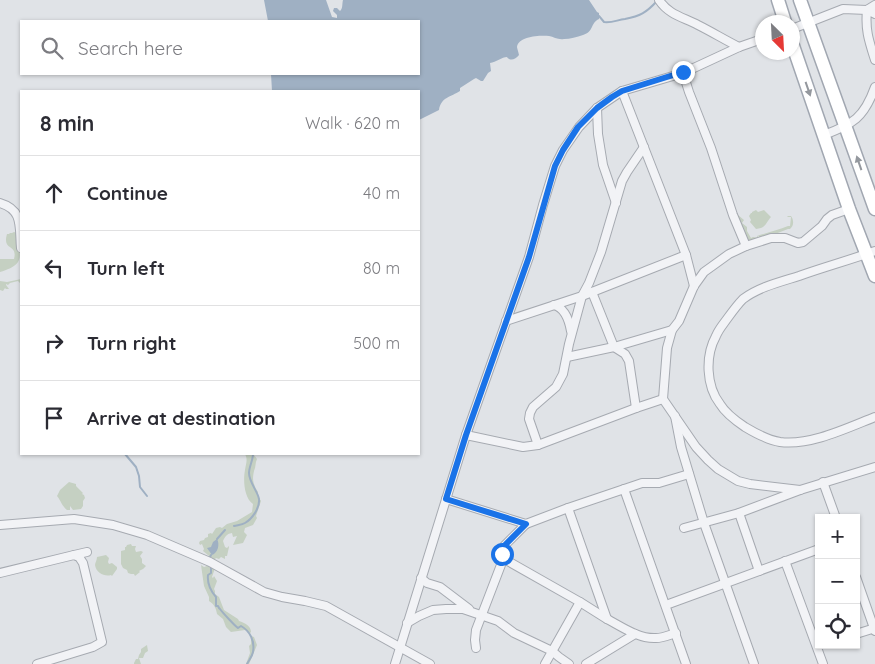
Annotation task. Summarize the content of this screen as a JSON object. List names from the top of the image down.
{
  "north": "bottom right",
  "page": {
    "search": "Search here",
    "heading": ["8 min", "Walk · 620 m"],
    "list": [
      ["Continue", "40 m"],
      ["Turn left", "80 m"],
      ["Turn right", "500 m"],
      "Arrive at destination"
    ],
    "map_buttons": ["+", "−"]
  }
}
